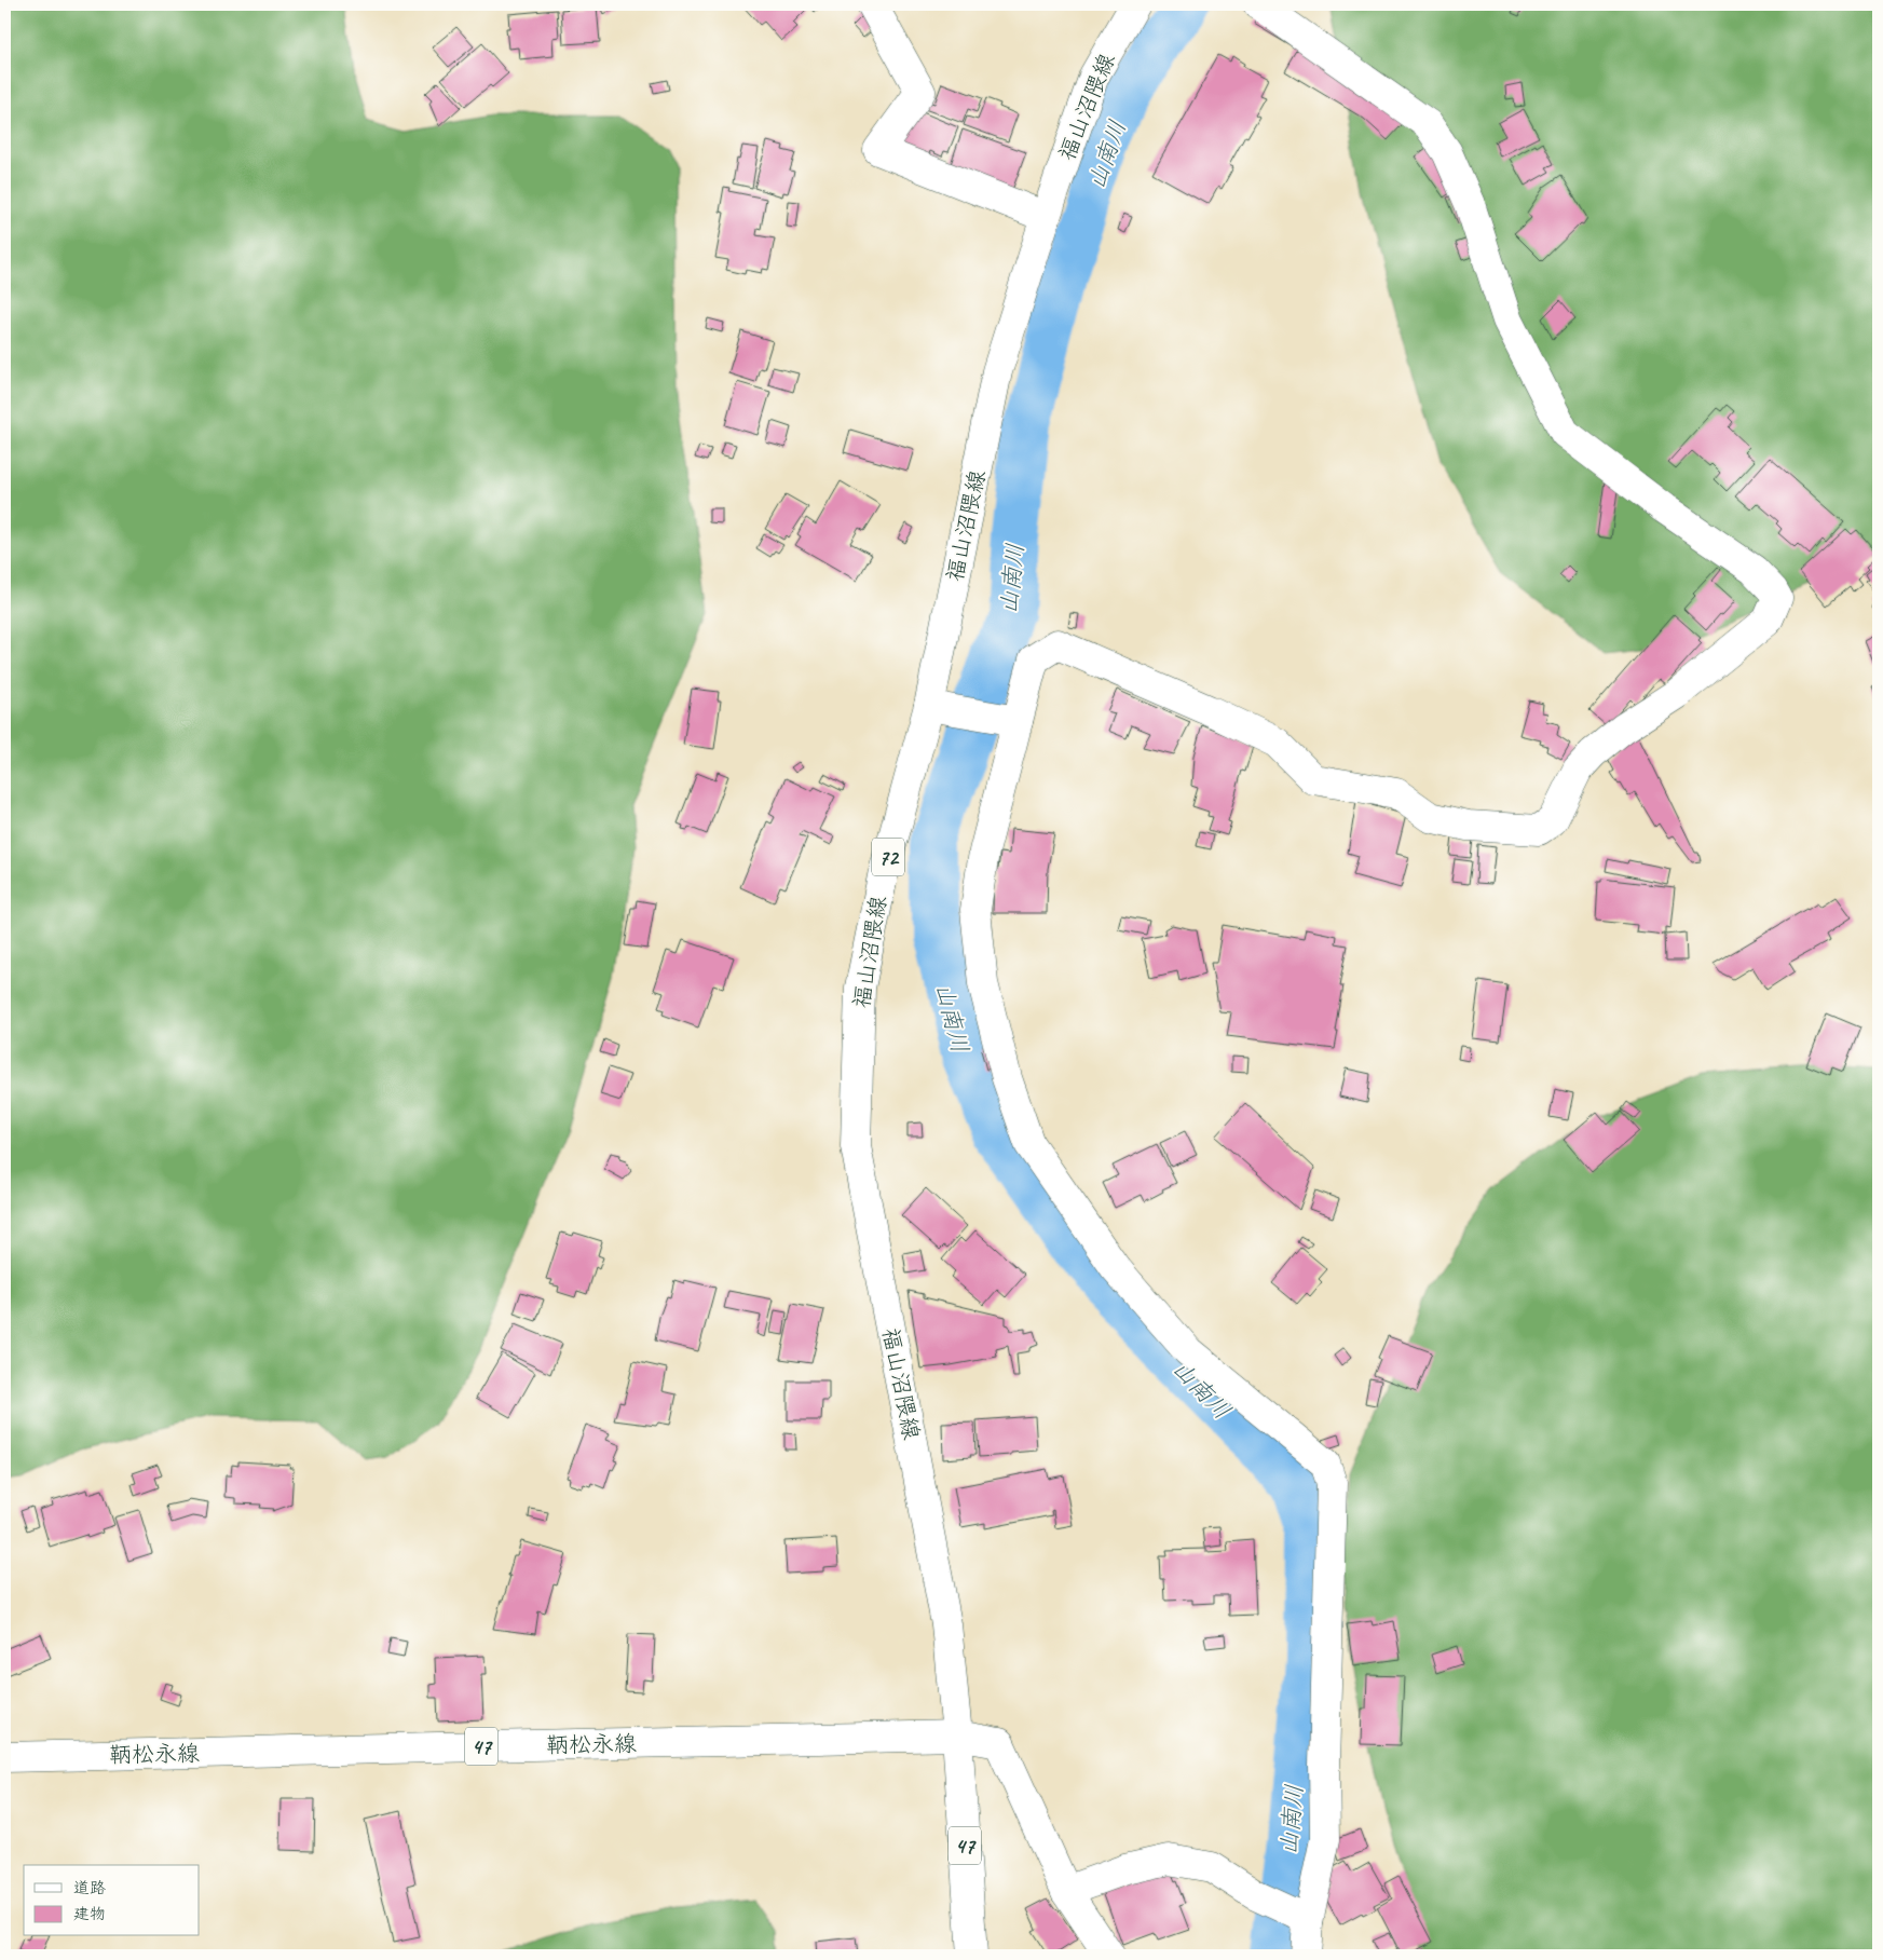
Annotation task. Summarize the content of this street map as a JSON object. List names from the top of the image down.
{
  "streets": {
    "street": [
      "福山沼隈線",
      "72",
      "鞆松永線",
      "47"
    ]
  },
  "crossings": [
    ["福山沼隈線", "鞆松永線"],
    ["福山沼隈線", "47"],
    ["鞆松永線", "47"]
  ],
  "water": ["山南川"],
  "legend": ["道路", "建物"]
}
